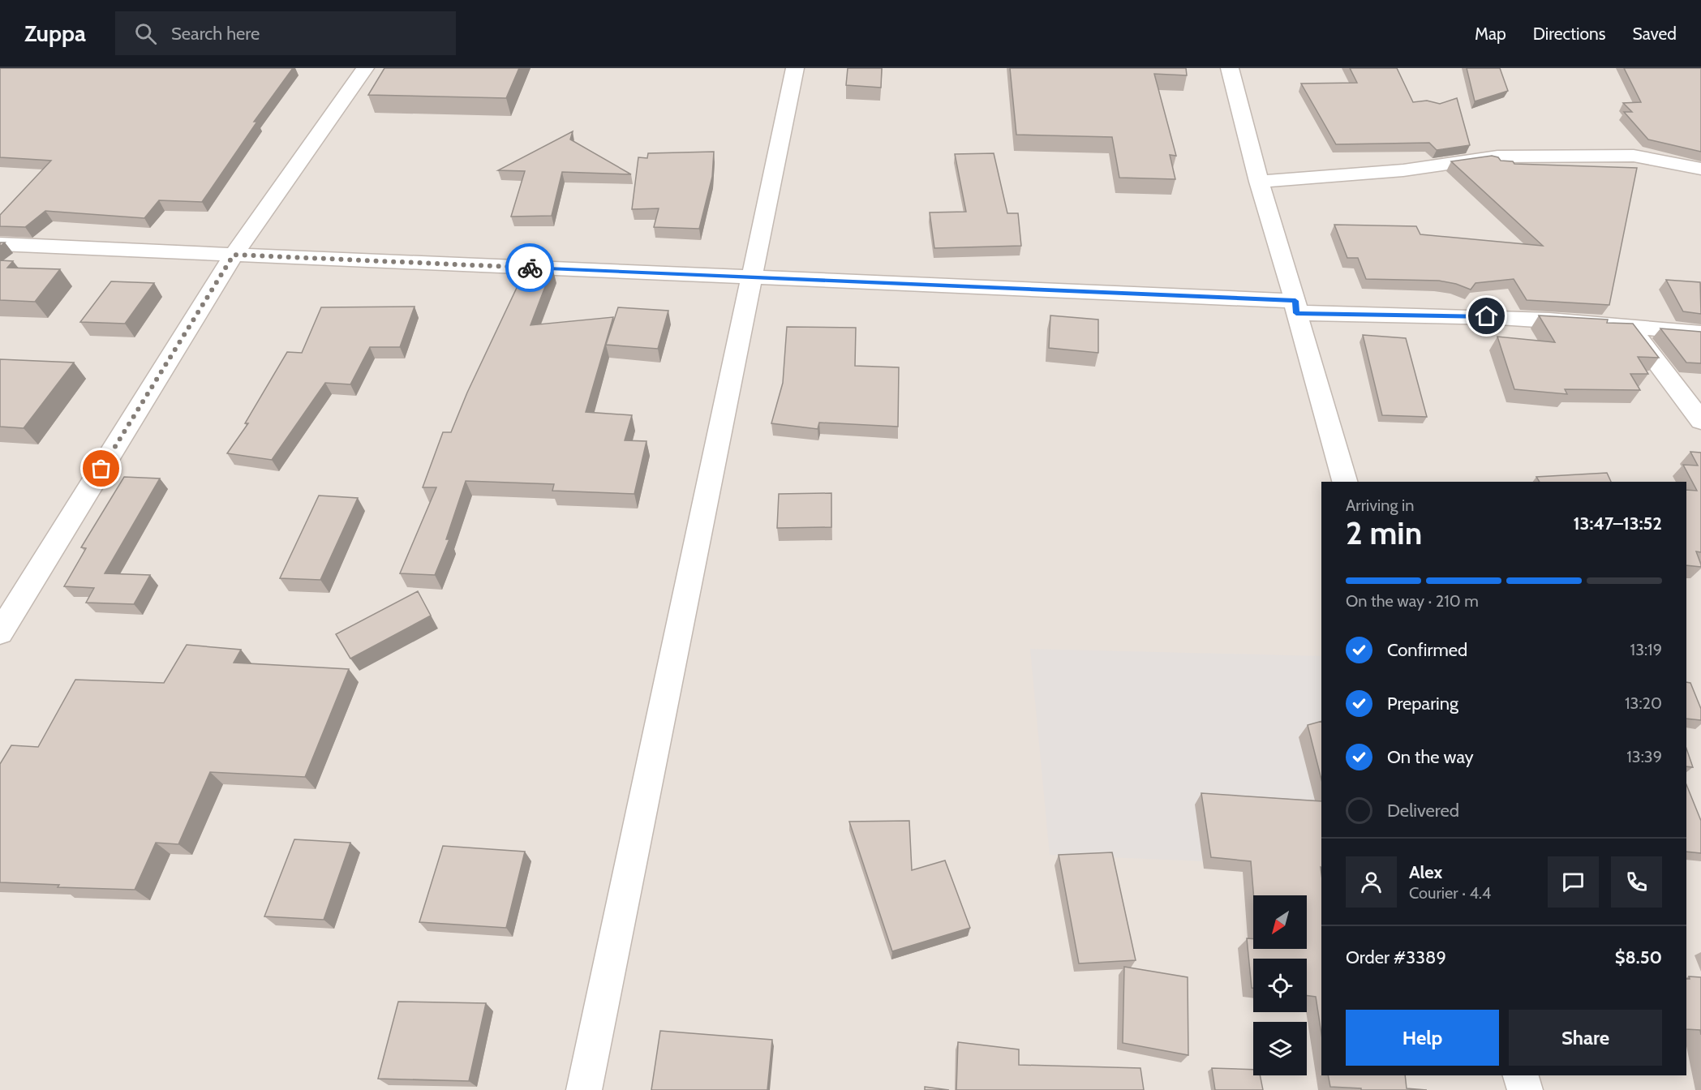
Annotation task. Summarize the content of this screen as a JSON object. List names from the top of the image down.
{
  "north": "bottom left",
  "page": {
    "header": "Zuppa",
    "search": "Search here",
    "nav": ["Map", "Directions", "Saved"],
    "heading": ["2 min", "Arriving in", "13:47–13:52"],
    "panel": [
      "Alex",
      "Courier · 4.4",
      "Order #3389",
      "$8.50"
    ],
    "bar": "On the way · 210 m",
    "list": [
      ["Confirmed", "13:19"],
      ["Preparing", "13:20"],
      ["On the way", "13:39"],
      "Delivered"
    ],
    "buttons": ["Help", "Share"]
  }
}
